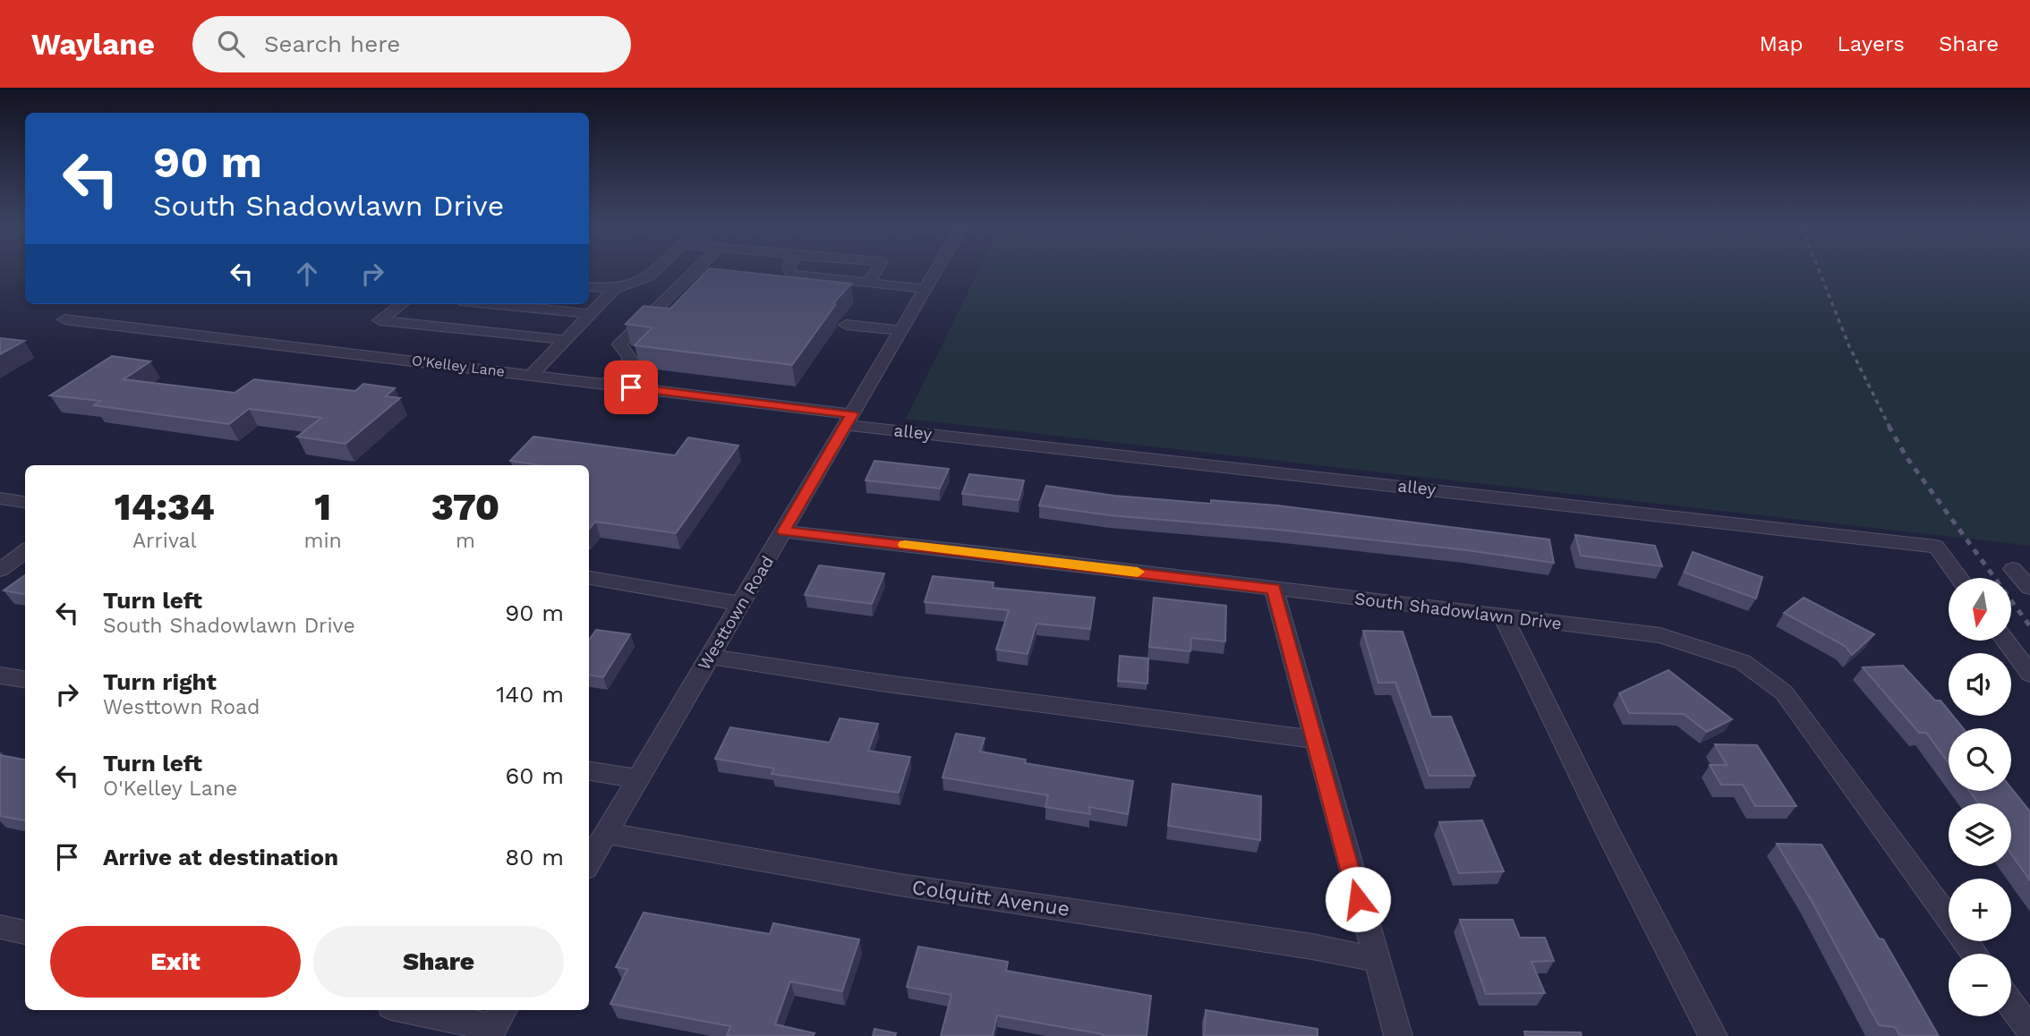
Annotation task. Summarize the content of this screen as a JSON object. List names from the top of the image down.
{
  "streets": {
    "street": [
      "O'Kelley Lane",
      "alley",
      "South Shadowlawn Drive",
      "Westtown Road",
      "Colquitt Avenue"
    ]
  },
  "crossings": [
    ["O'Kelley Lane", "alley"],
    ["O'Kelley Lane", "Westtown Road"],
    ["alley", "Westtown Road"],
    ["South Shadowlawn Drive", "Westtown Road"],
    ["Westtown Road", "Colquitt Avenue"]
  ],
  "north": "bottom",
  "page": {
    "header": "Waylane",
    "search": "Search here",
    "nav": ["Map", "Layers", "Share"],
    "turn": ["90 m", "South Shadowlawn Drive"],
    "eta": [
      "14:34",
      "Arrival",
      "1",
      "min",
      "370",
      "m"
    ],
    "list": [
      {
        "name": "Turn left",
        "note": "South Shadowlawn Drive",
        "value": "90 m"
      },
      {
        "name": "Turn right",
        "note": "Westtown Road",
        "value": "140 m"
      },
      {
        "name": "Turn left",
        "note": "O'Kelley Lane",
        "value": "60 m"
      },
      {
        "name": "Arrive at destination",
        "value": "80 m"
      }
    ],
    "map_buttons": ["+", "−"],
    "buttons": ["Exit", "Share"]
  }
}
